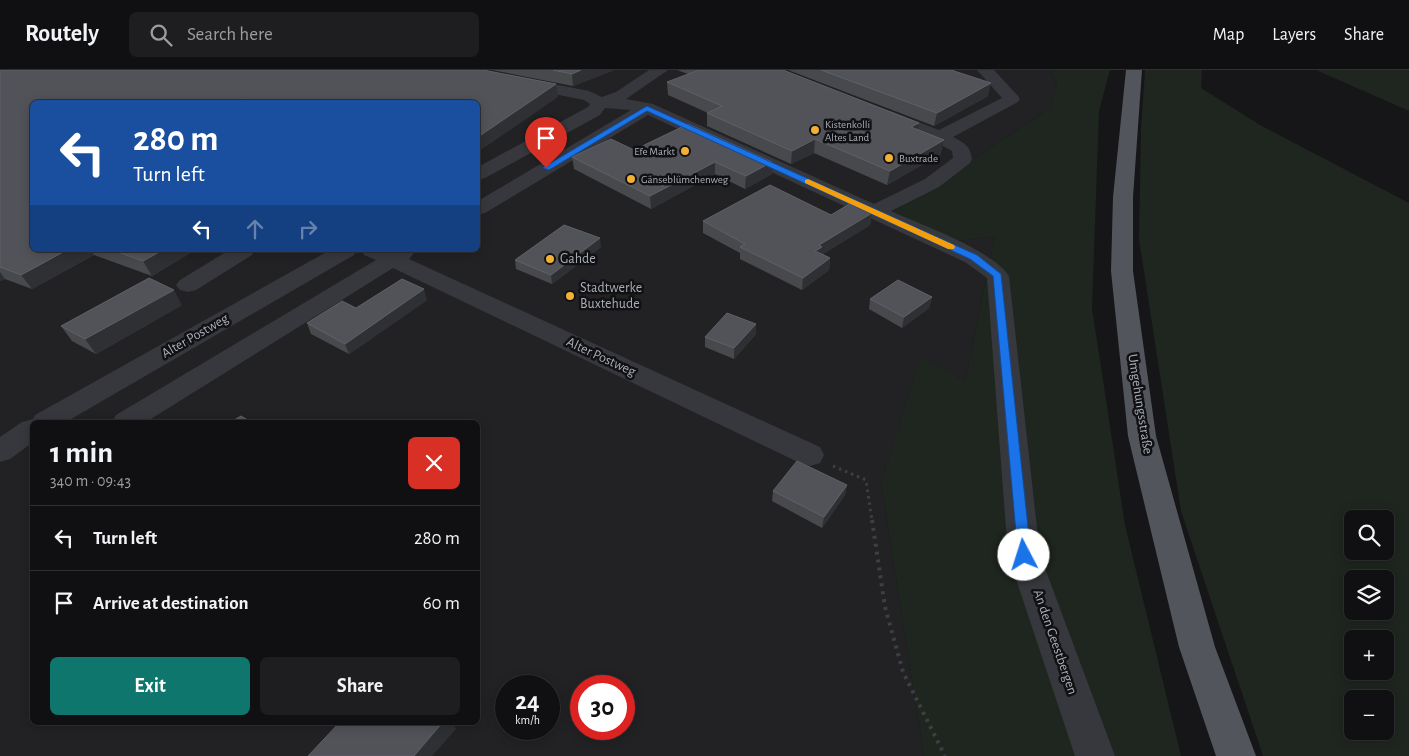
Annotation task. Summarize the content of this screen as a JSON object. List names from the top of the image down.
{
  "streets": {
    "main road": ["Umgehungsstraße"],
    "street": ["Alter Postweg", "An den Geestbergen"]
  },
  "places": [
    "Kistenkolli Altes Land",
    "Efe Markt",
    "Buxtrade",
    "Gänseblümchenweg",
    "Gahde",
    "Stadtwerke Buxtehude"
  ],
  "page": {
    "header": "Routely",
    "search": "Search here",
    "nav": ["Map", "Layers", "Share"],
    "turn": ["280 m", "Turn left"],
    "heading": ["1 min", "340 m · 09:43"],
    "list": [
      {
        "name": "Turn left",
        "value": "280 m"
      },
      {
        "name": "Arrive at destination",
        "value": "60 m"
      }
    ],
    "map_buttons": ["+", "−"],
    "buttons": ["Exit", "Share"],
    "speed": "24 km/h",
    "limit": "30"
  }
}
